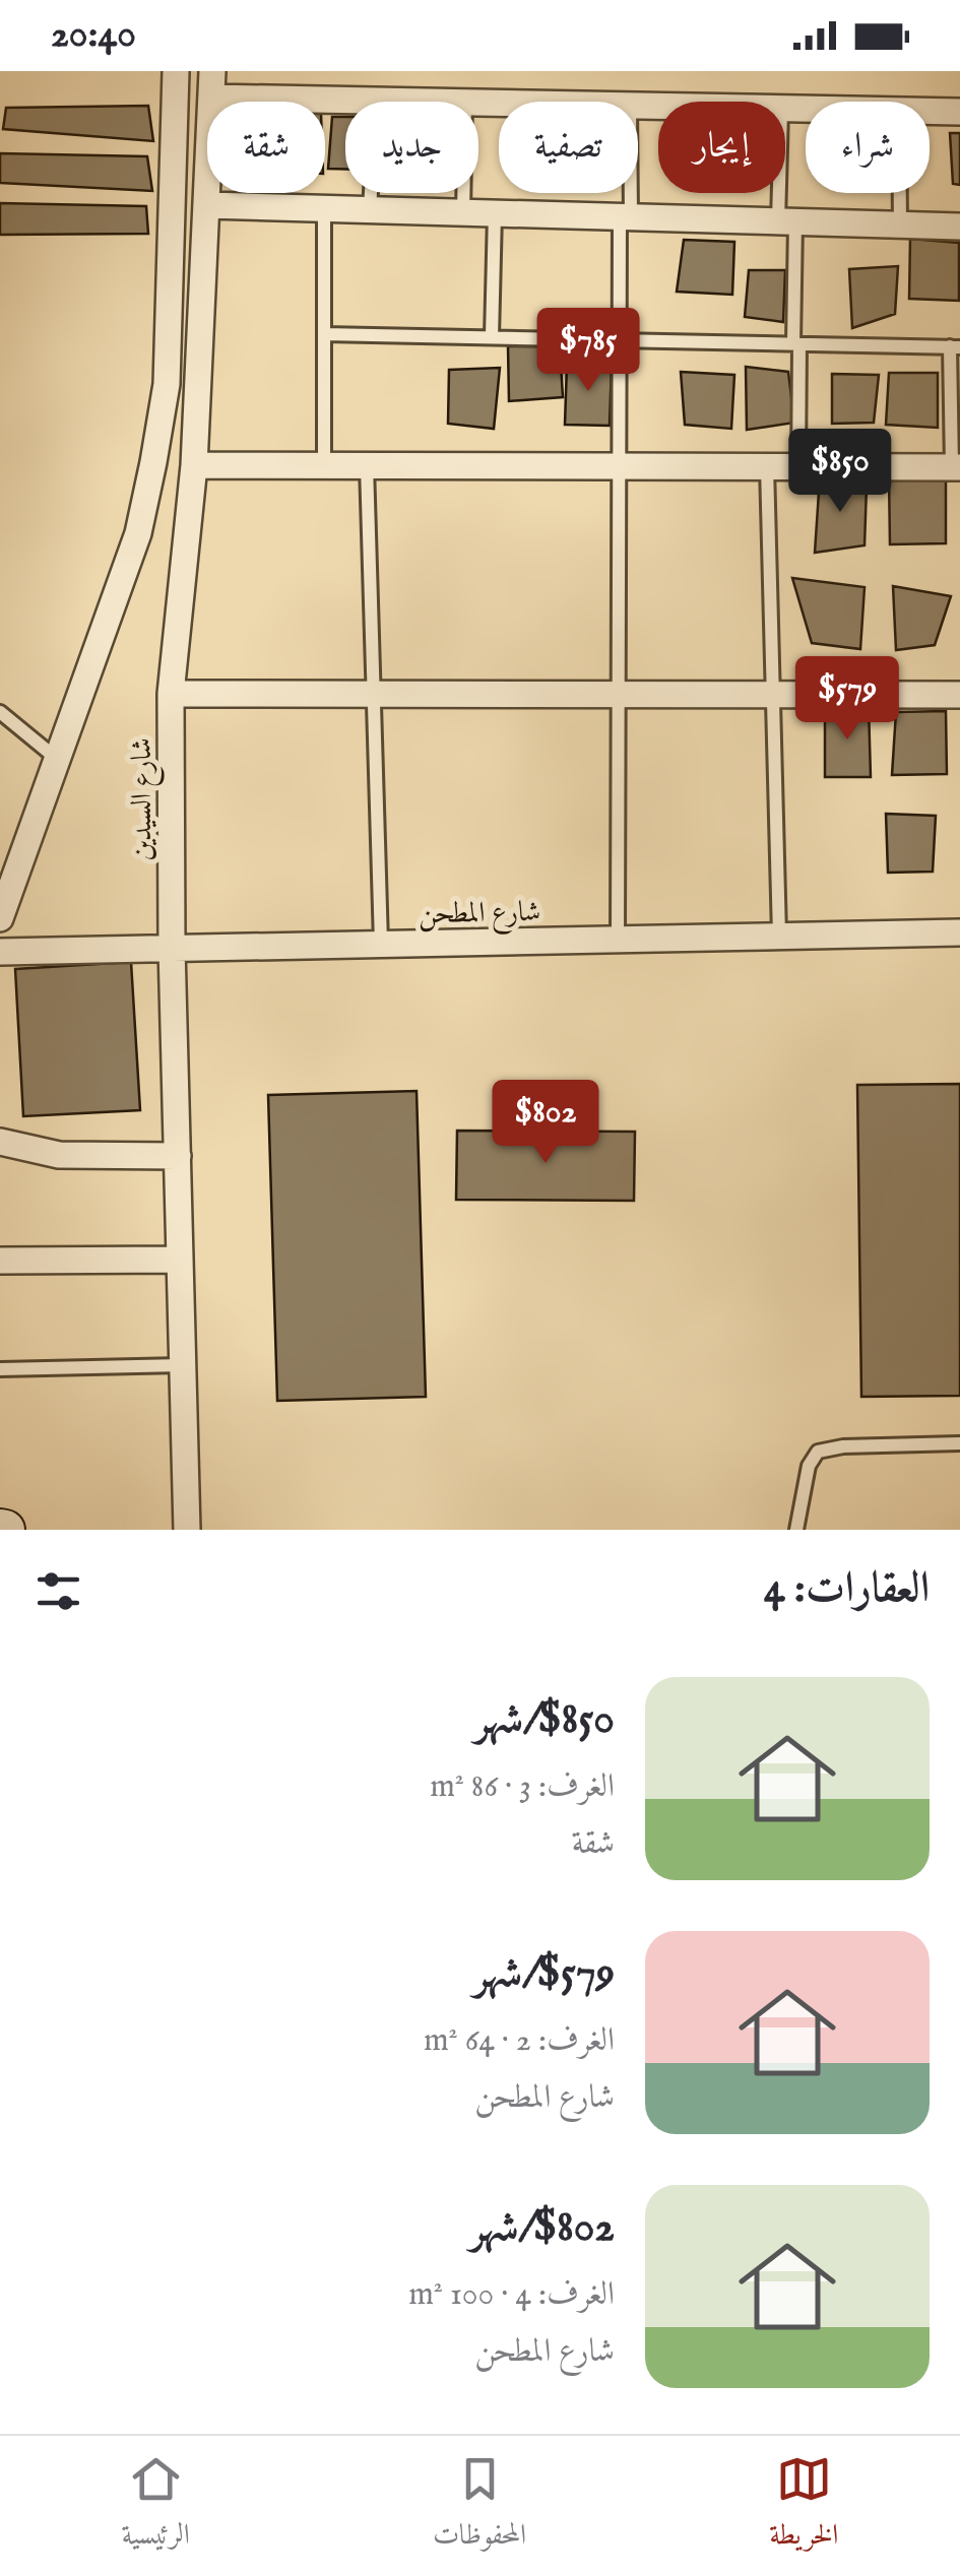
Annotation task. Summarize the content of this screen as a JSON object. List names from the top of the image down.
{
  "streets": {
    "street": ["شارع السيدين", "شارع المطحن"]
  },
  "crossings": [
    ["شارع السيدين", "شارع المطحن"]
  ],
  "page": {
    "status": "20:40",
    "chip": [
      "شراء",
      "إيجار",
      "تصفية",
      "جديد",
      "شقة"
    ],
    "price": [
      "$785",
      "$850",
      "$579",
      "$802"
    ],
    "heading": "العقارات: 4",
    "list": [
      {
        "name": "$850/شهر",
        "note": "الغرف: 3 · 86 m² · شقة"
      },
      {
        "name": "$579/شهر",
        "note": "الغرف: 2 · 64 m² · شارع المطحن"
      },
      {
        "name": "$802/شهر",
        "note": "الغرف: 4 · 100 m² · شارع المطحن"
      }
    ],
    "tabs": ["الخريطة", "المحفوظات", "الرئيسية"]
  }
}
